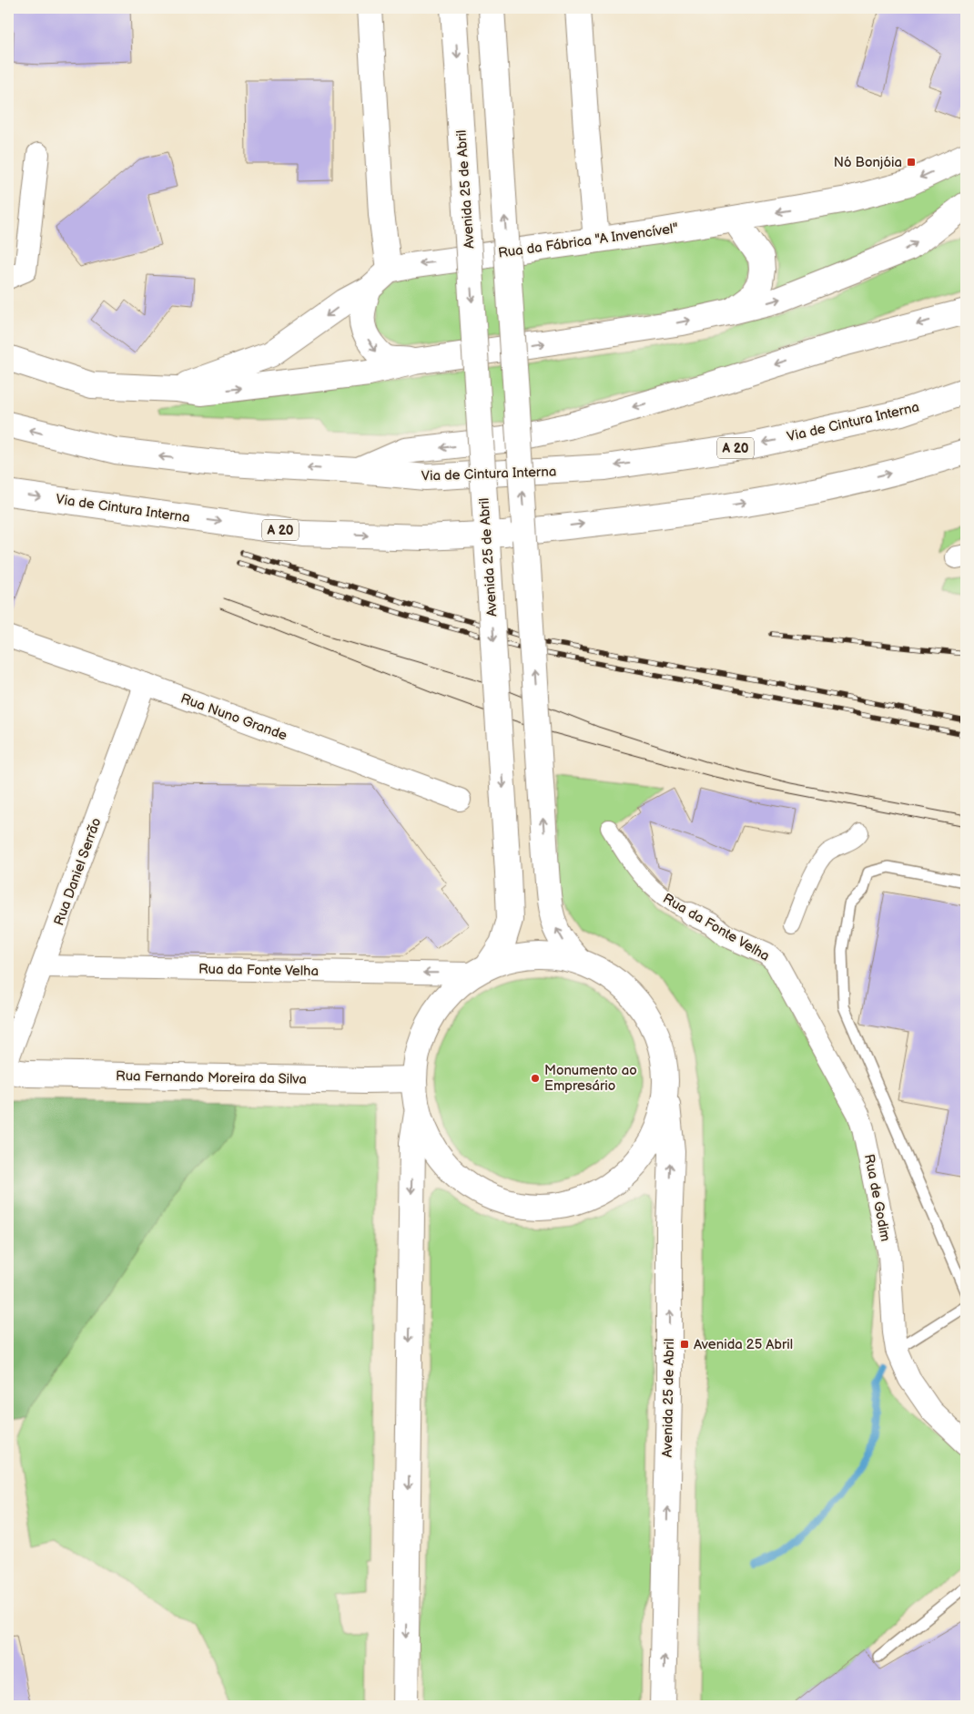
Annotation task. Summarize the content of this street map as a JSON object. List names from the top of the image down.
{
  "streets": {
    "main road": [
      "Avenida 25 de Abril",
      "Rua da Fábrica \"A Invencível\"",
      "Via de Cintura Interna",
      "A 20",
      "Rua Fernando Moreira da Silva"
    ],
    "street": [
      "Rua Nuno Grande",
      "Rua Daniel Serrão",
      "Rua da Fonte Velha",
      "Rua de Godim"
    ]
  },
  "crossings": [
    ["Avenida 25 de Abril", "Rua da Fonte Velha"],
    ["Rua Nuno Grande", "Rua Daniel Serrão"],
    ["Rua Daniel Serrão", "Rua da Fonte Velha"],
    ["Rua da Fonte Velha", "Rua de Godim"]
  ],
  "one_way": ["Rua da Fonte Velha"],
  "places": {
    "transit": ["Nó Bonjóia", "Avenida 25 Abril"],
    "other": ["Monumento ao Empresário"]
  }
}
